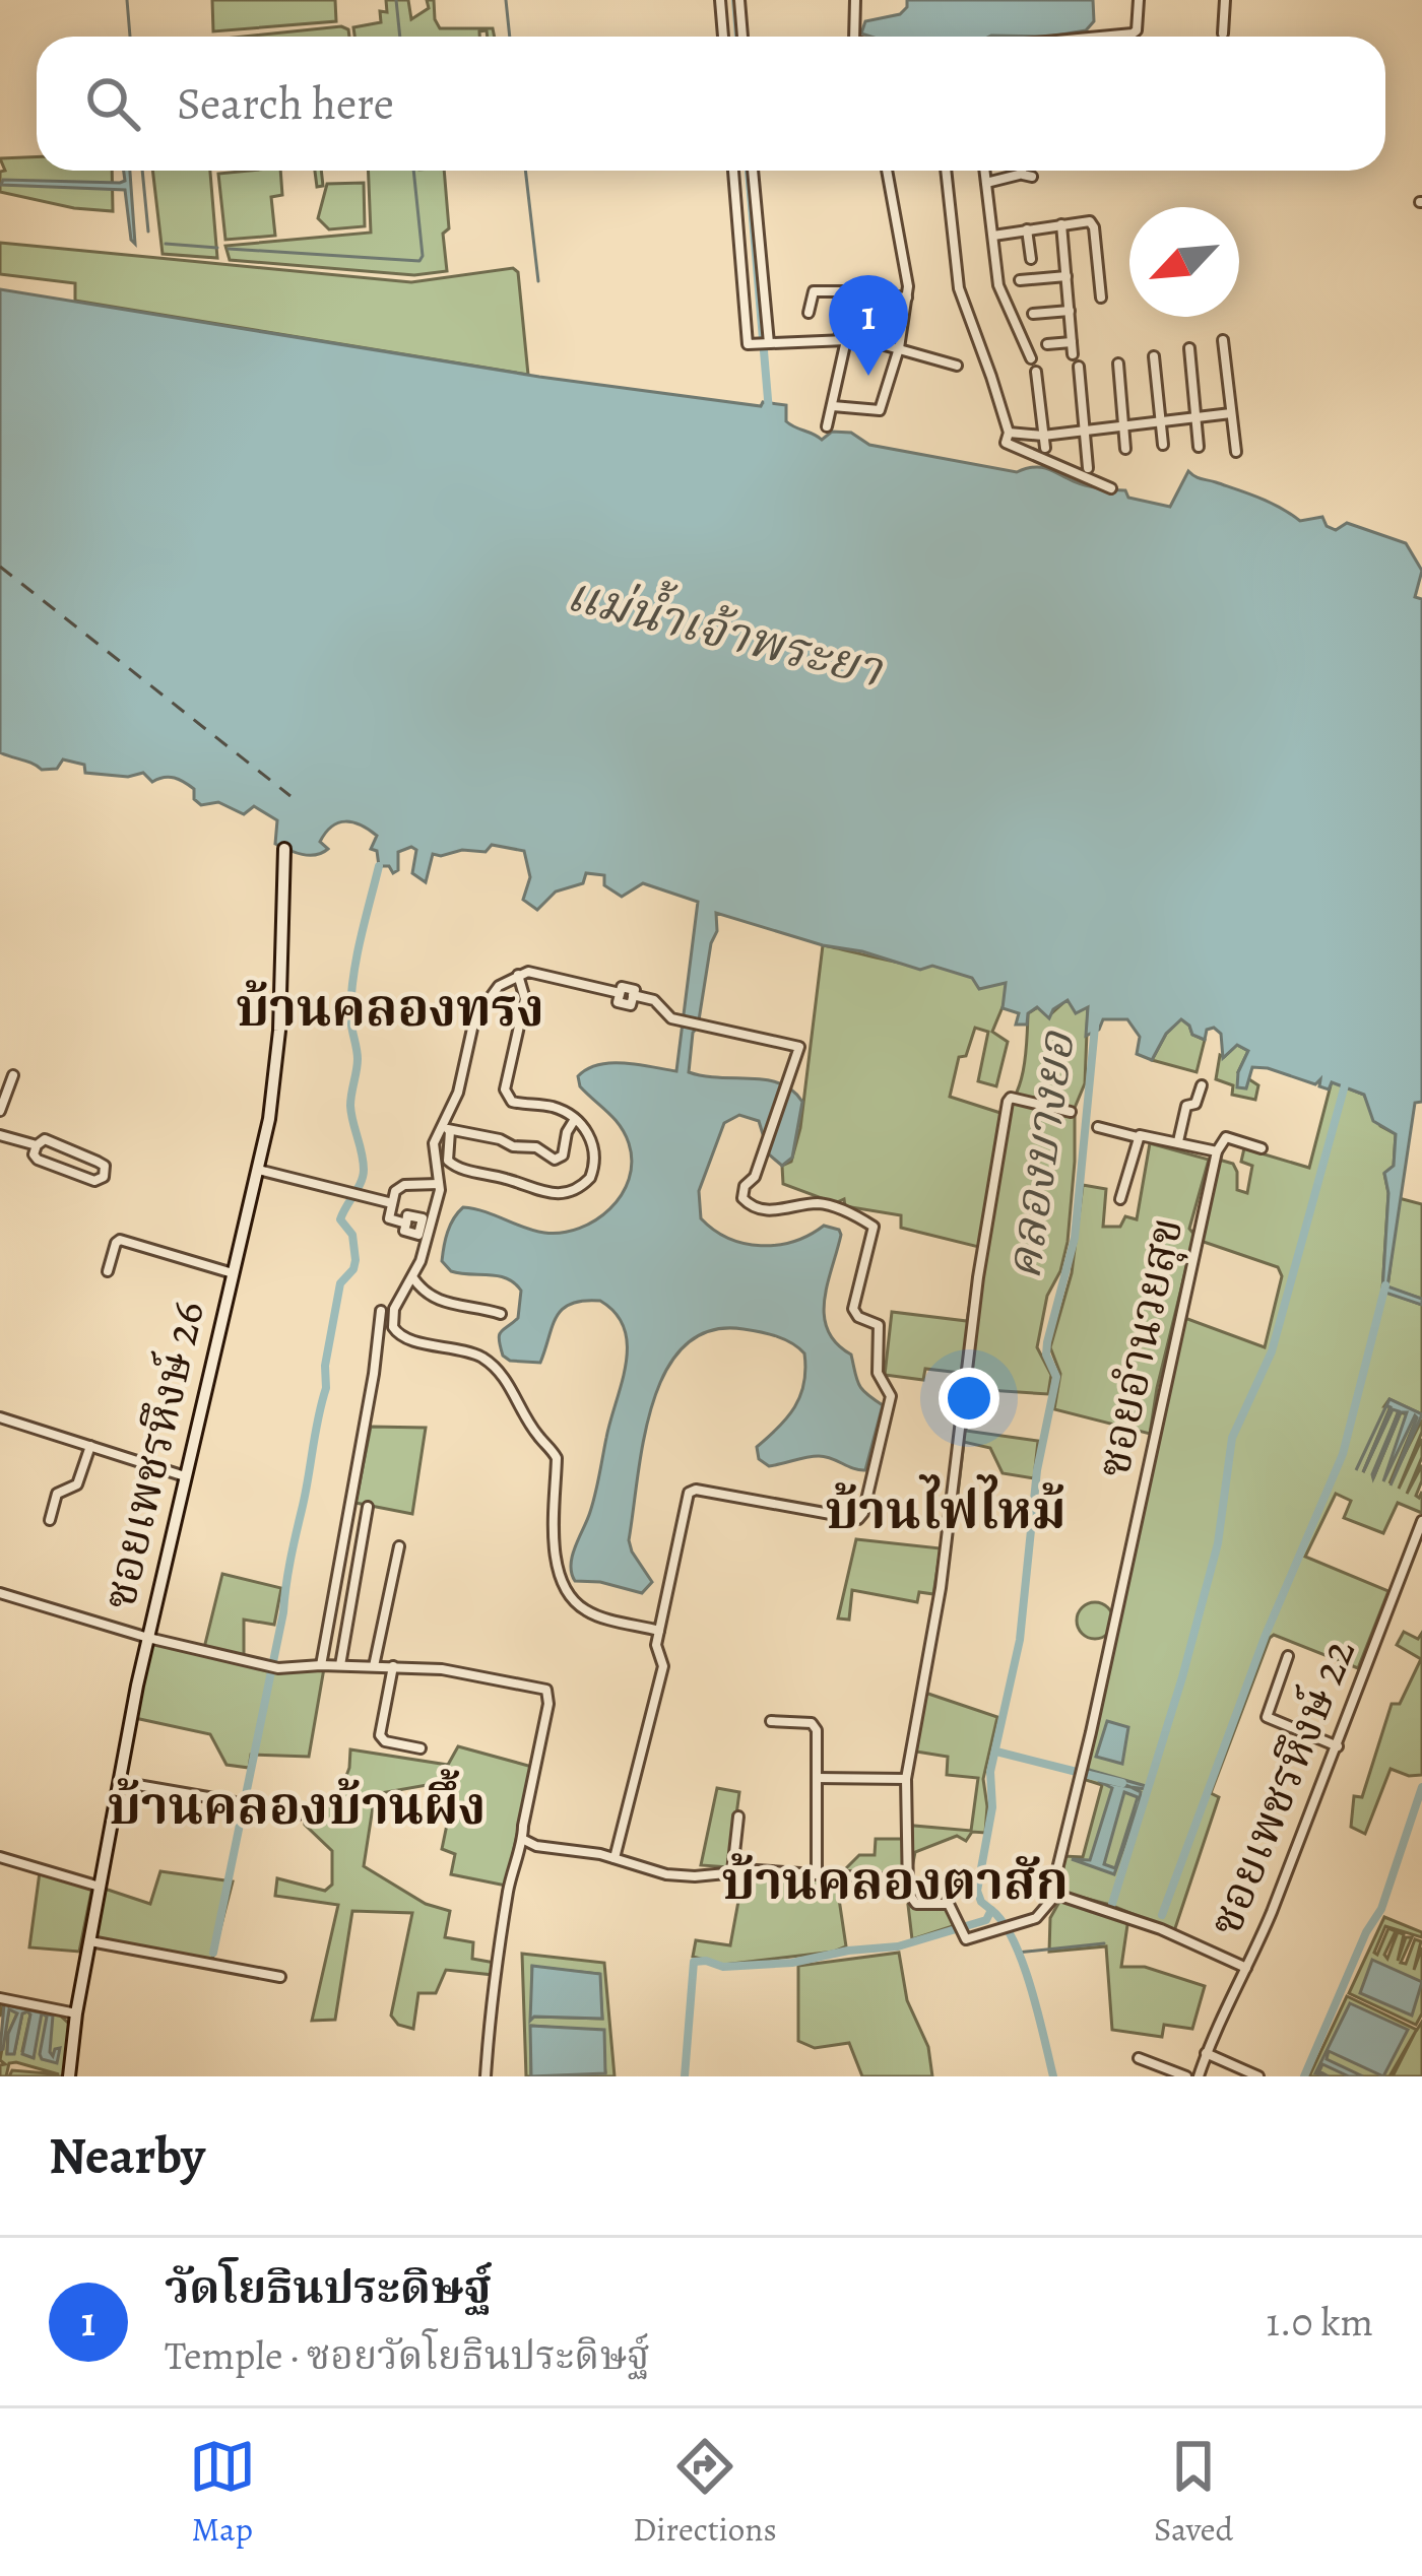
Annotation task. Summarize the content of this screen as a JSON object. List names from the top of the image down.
{
  "streets": {
    "street": ["ซอยอำนวยสุข", "ซอยเพชรหึงษ์ 26", "ซอยเพชรหึงษ์ 22"]
  },
  "districts": [
    "บ้านคลองทรง",
    "บ้านไฟไหม้",
    "บ้านคลองบ้านผึ้ง",
    "บ้านคลองตาสัก"
  ],
  "water": ["แม่น้ำเจ้าพระยา", "คลองบางยอ"],
  "north": "bottom left",
  "page": {
    "search": "Search here",
    "pins": "1",
    "heading": "Nearby",
    "list": [
      {
        "mark": "1",
        "name": "วัดโยธินประดิษฐ์",
        "note": "Temple · ซอยวัดโยธินประดิษฐ์",
        "value": "1.0 km"
      }
    ],
    "nav": ["Map", "Directions", "Saved"]
  }
}
